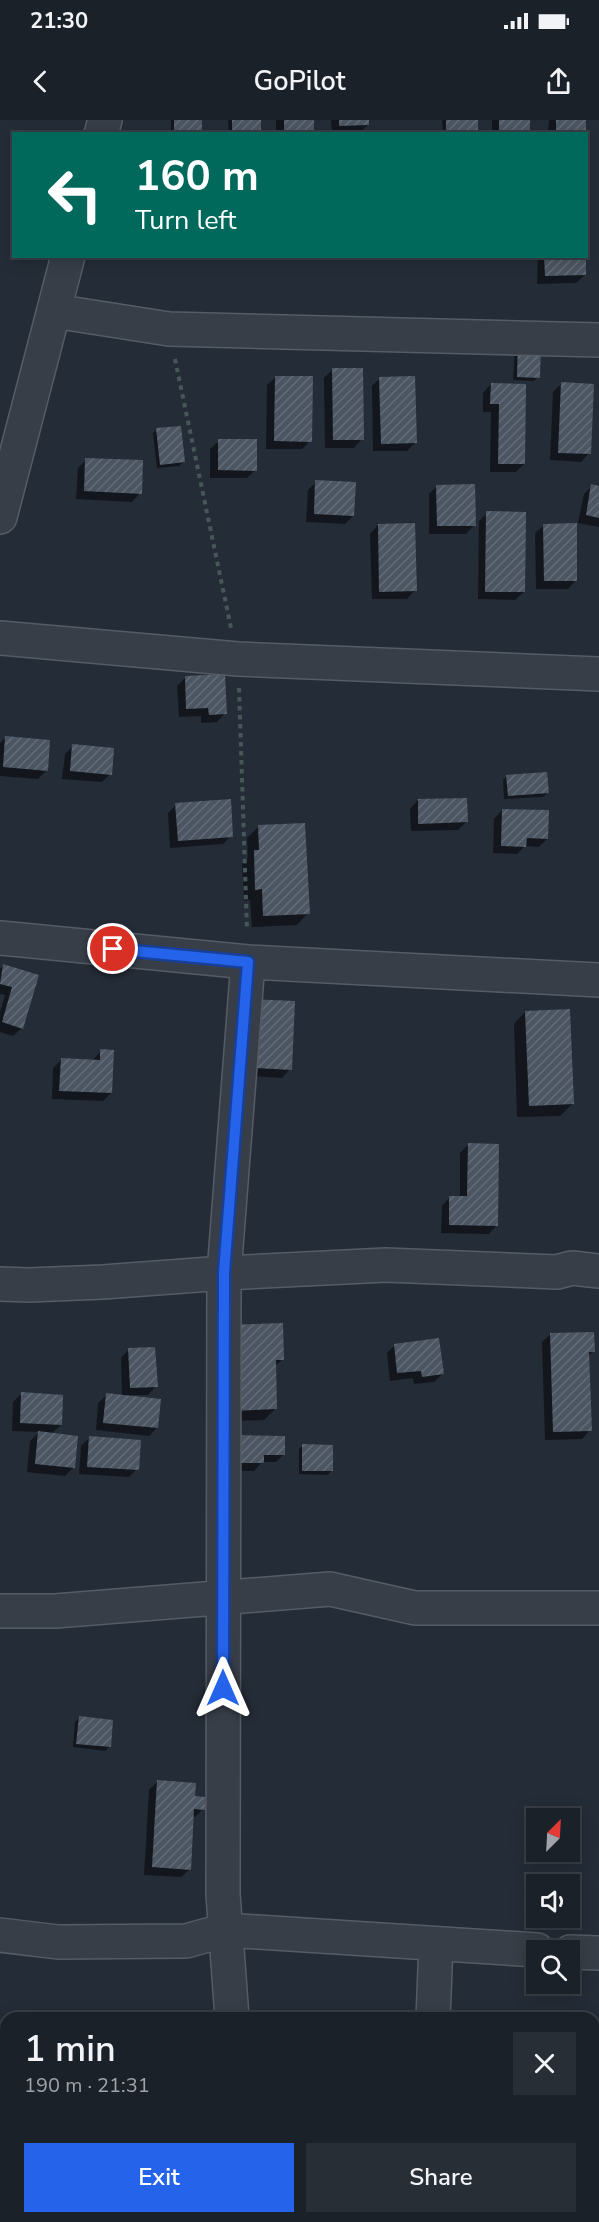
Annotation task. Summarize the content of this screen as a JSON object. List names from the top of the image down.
{
  "north": "top right",
  "page": {
    "status": "21:30",
    "header": "GoPilot",
    "turn": ["160 m", "Turn left"],
    "heading": ["1 min", "190 m · 21:31"],
    "buttons": ["Exit", "Share"]
  }
}
